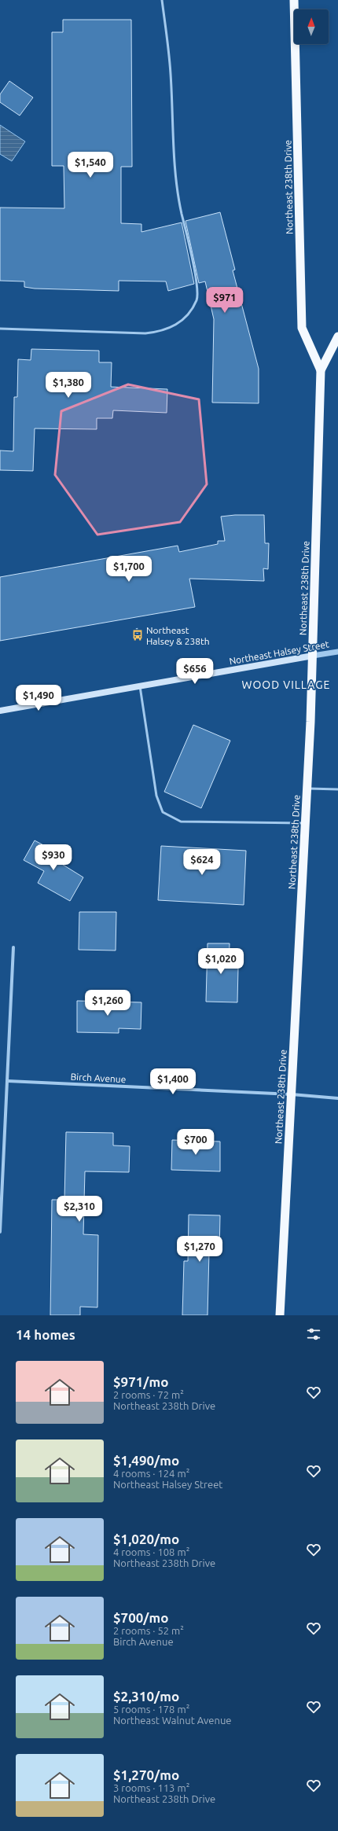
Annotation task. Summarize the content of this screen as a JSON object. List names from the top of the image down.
{
  "streets": {
    "highway": ["Northeast 238th Drive"],
    "main road": ["Northeast Halsey Street"],
    "street": ["Birch Avenue"]
  },
  "crossings": [
    ["Northeast 238th Drive", "Northeast Halsey Street"],
    ["Northeast 238th Drive", "Birch Avenue"]
  ],
  "districts": ["WOOD VILLAGE"],
  "places": {
    "bus stop": ["Northeast Halsey & 238th"]
  },
  "north": "top",
  "page": {
    "price": [
      "$1,540",
      "$971",
      "$1,380",
      "$1,700",
      "$656",
      "$1,490",
      "$930",
      "$624",
      "$1,020",
      "$1,260",
      "$1,400",
      "$700",
      "$2,310",
      "$1,270"
    ],
    "heading": "14 homes",
    "list": [
      {
        "name": "$971/mo",
        "note": "2 rooms · 72 m² · Northeast 238th Drive"
      },
      {
        "name": "$1,490/mo",
        "note": "4 rooms · 124 m² · Northeast Halsey Street"
      },
      {
        "name": "$1,020/mo",
        "note": "4 rooms · 108 m² · Northeast 238th Drive"
      },
      {
        "name": "$700/mo",
        "note": "2 rooms · 52 m² · Birch Avenue"
      },
      {
        "name": "$2,310/mo",
        "note": "5 rooms · 178 m² · Northeast Walnut Avenue"
      },
      {
        "name": "$1,270/mo",
        "note": "3 rooms · 113 m² · Northeast 238th Drive"
      }
    ]
  }
}
